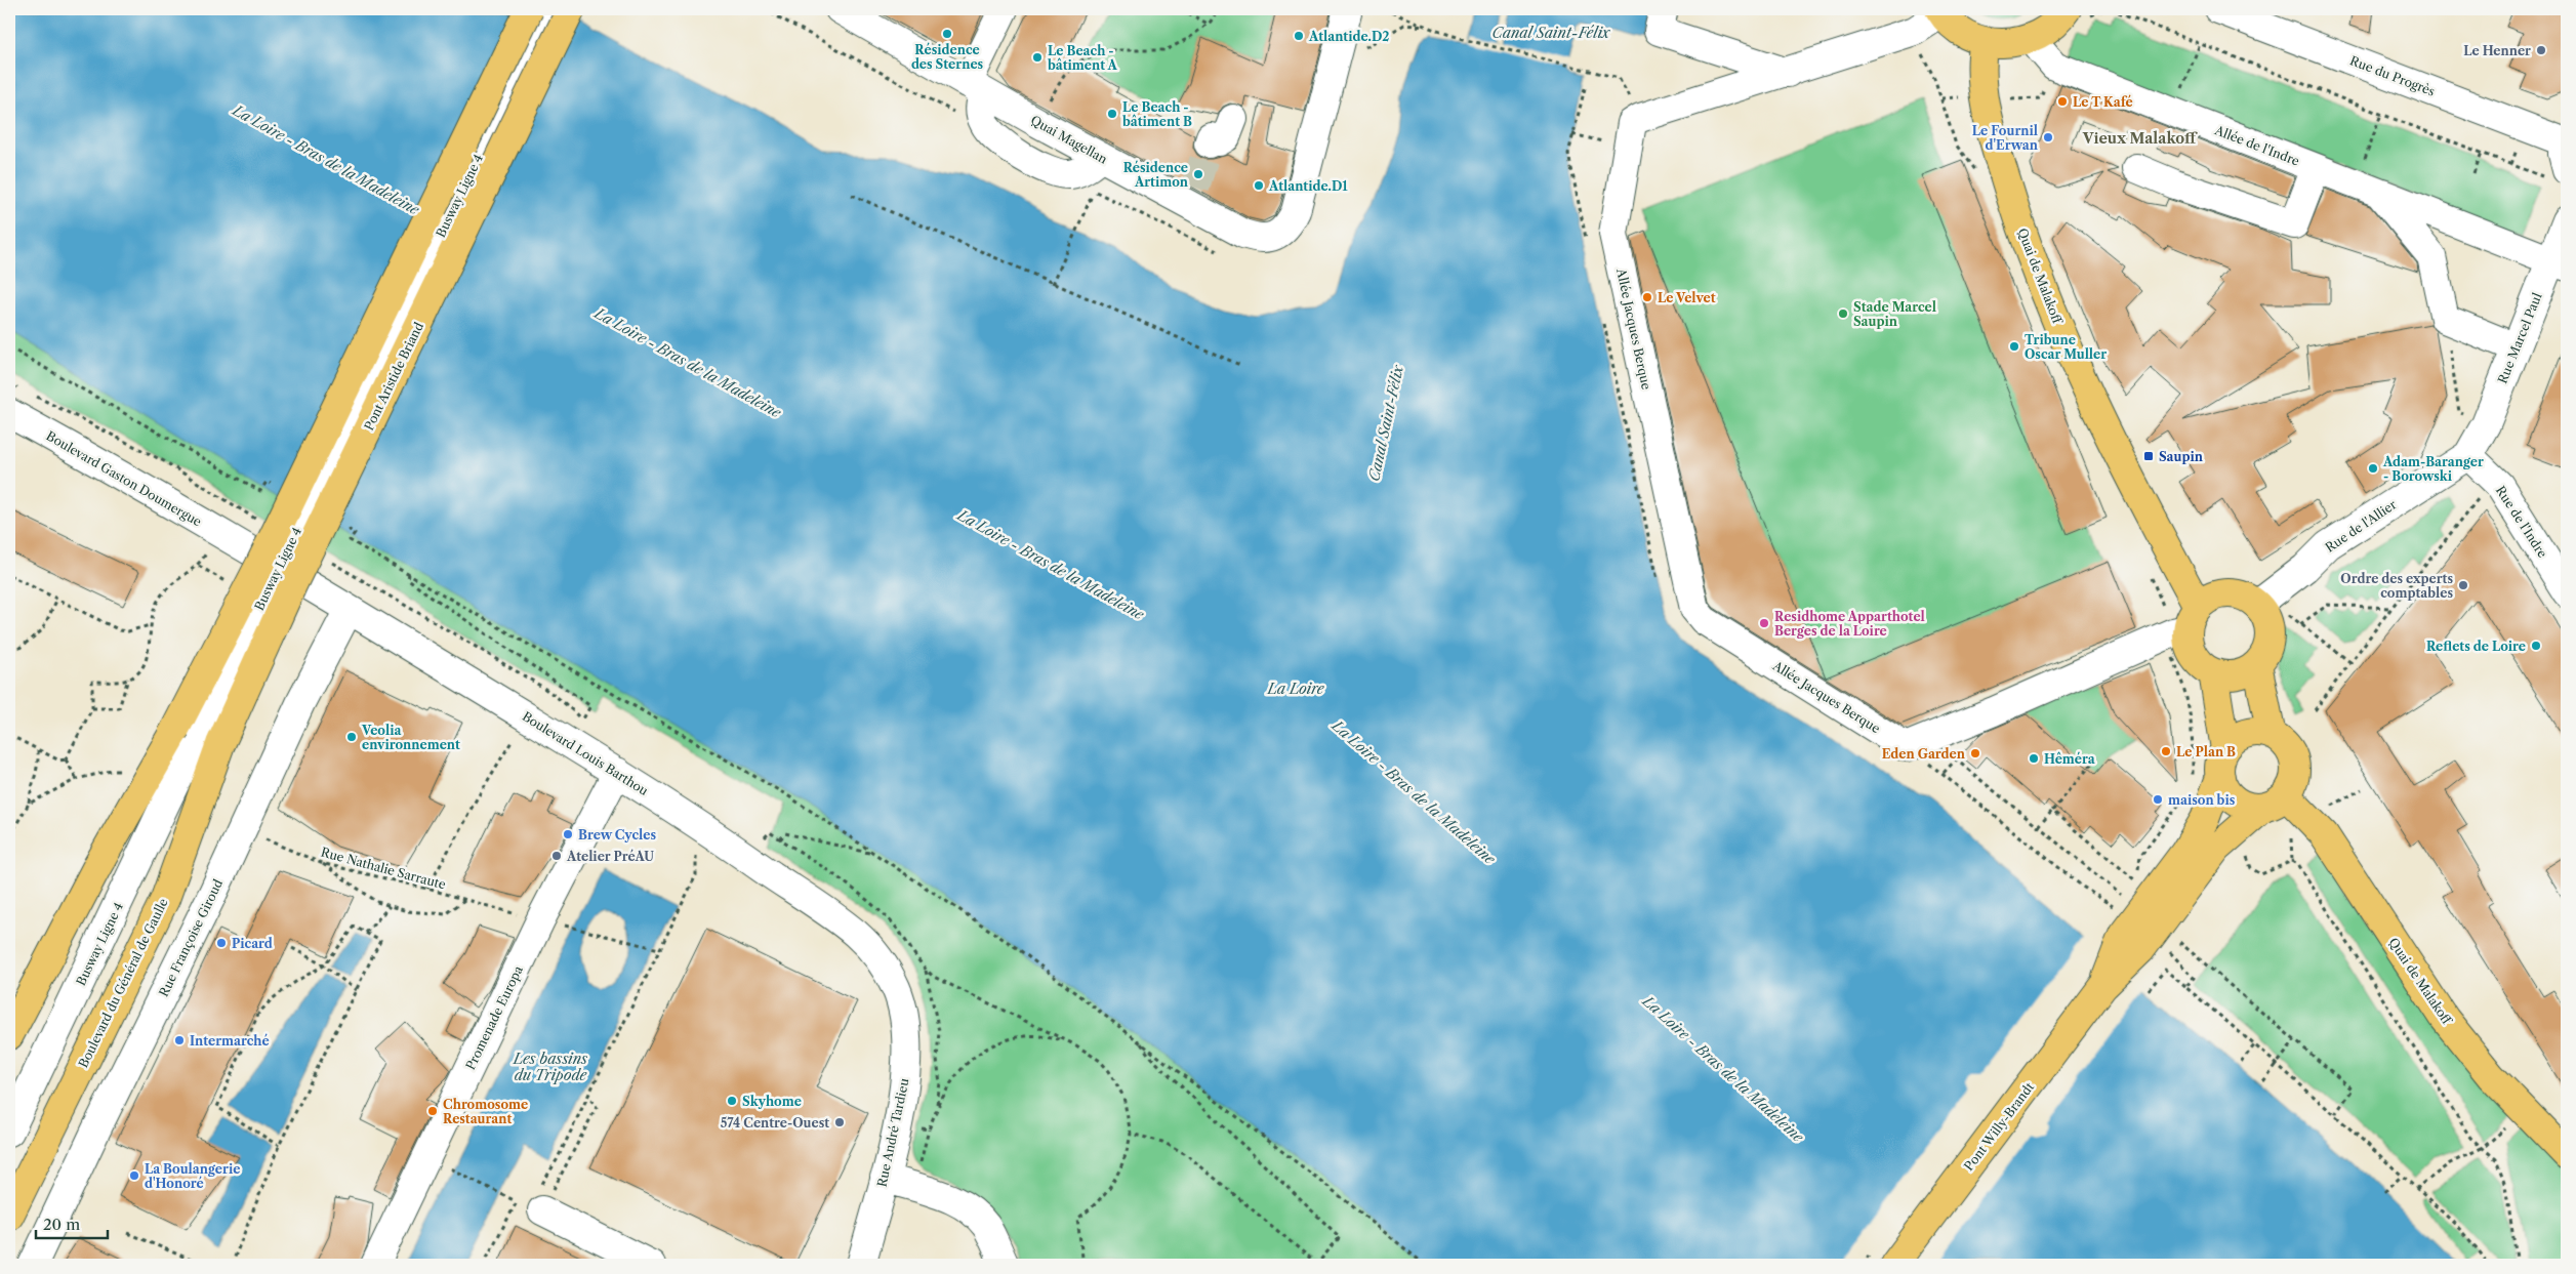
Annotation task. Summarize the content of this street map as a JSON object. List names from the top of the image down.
{
  "streets": {
    "main road": [
      "Quai de Malakoff",
      "Pont Aristide Briand",
      "Boulevard du Général de Gaulle",
      "Pont Willy-Brandt"
    ],
    "street": [
      "Rue du Progrès",
      "Quai Magellan",
      "Allée de l'Indre",
      "Busway Ligne 4",
      "Allée Jacques Berque",
      "Rue Marcel Paul",
      "Boulevard Gaston Doumergue",
      "Rue de l'Indre",
      "Rue de l'Allier",
      "Boulevard Louis Barthou",
      "Rue Françoise Giroud",
      "Promenade Europa",
      "Rue André Tardieu"
    ],
    "path": ["Rue Nathalie Sarraute"]
  },
  "crossings": [
    ["Allée de l'Indre", "Rue Marcel Paul"],
    ["Busway Ligne 4", "Pont Aristide Briand"],
    ["Busway Ligne 4", "Boulevard du Général de Gaulle"],
    ["Quai de Malakoff", "Rue de l'Allier"],
    ["Quai de Malakoff", "Pont Willy-Brandt"],
    ["Rue Marcel Paul", "Rue de l'Indre"],
    ["Rue Marcel Paul", "Rue de l'Allier"],
    ["Pont Aristide Briand", "Boulevard du Général de Gaulle"],
    ["Boulevard Gaston Doumergue", "Boulevard Louis Barthou"],
    ["Rue de l'Indre", "Rue de l'Allier"],
    ["Boulevard Louis Barthou", "Rue Françoise Giroud"],
    ["Boulevard Louis Barthou", "Promenade Europa"],
    ["Boulevard Louis Barthou", "Rue André Tardieu"],
    ["Rue Nathalie Sarraute", "Rue Françoise Giroud"]
  ],
  "districts": ["Vieux Malakoff"],
  "water": [
    "Canal Saint-Félix",
    "La Loire - Bras de la Madeleine",
    "La Loire",
    "Les bassins du Tripode"
  ],
  "places": {
    "other": [
      "Résidence des Sternes",
      "Atlantide.D2",
      "Le Henner",
      "Le Beach - bâtiment A",
      "Le T Kafé",
      "Le Beach - bâtiment B",
      "Le Fournil d'Erwan",
      "Résidence Artimon",
      "Atlantide.D1",
      "Le Velvet",
      "Stade Marcel Saupin",
      "Tribune Oscar Muller",
      "Adam-Baranger - Borowski",
      "Ordre des experts comptables",
      "Residhome Apparthotel Berges de la Loire",
      "Reflets de Loire",
      "Veolia environnement",
      "Le Plan B",
      "Eden Garden",
      "Hêméra",
      "maison bis",
      "Brew Cycles",
      "Atelier PréAU",
      "Picard",
      "Intermarché",
      "Skyhome",
      "Chromosome Restaurant",
      "574 Centre-Ouest",
      "La Boulangerie d'Honoré"
    ],
    "transit": ["Saupin"]
  },
  "scale_bar": "20 m"
}
